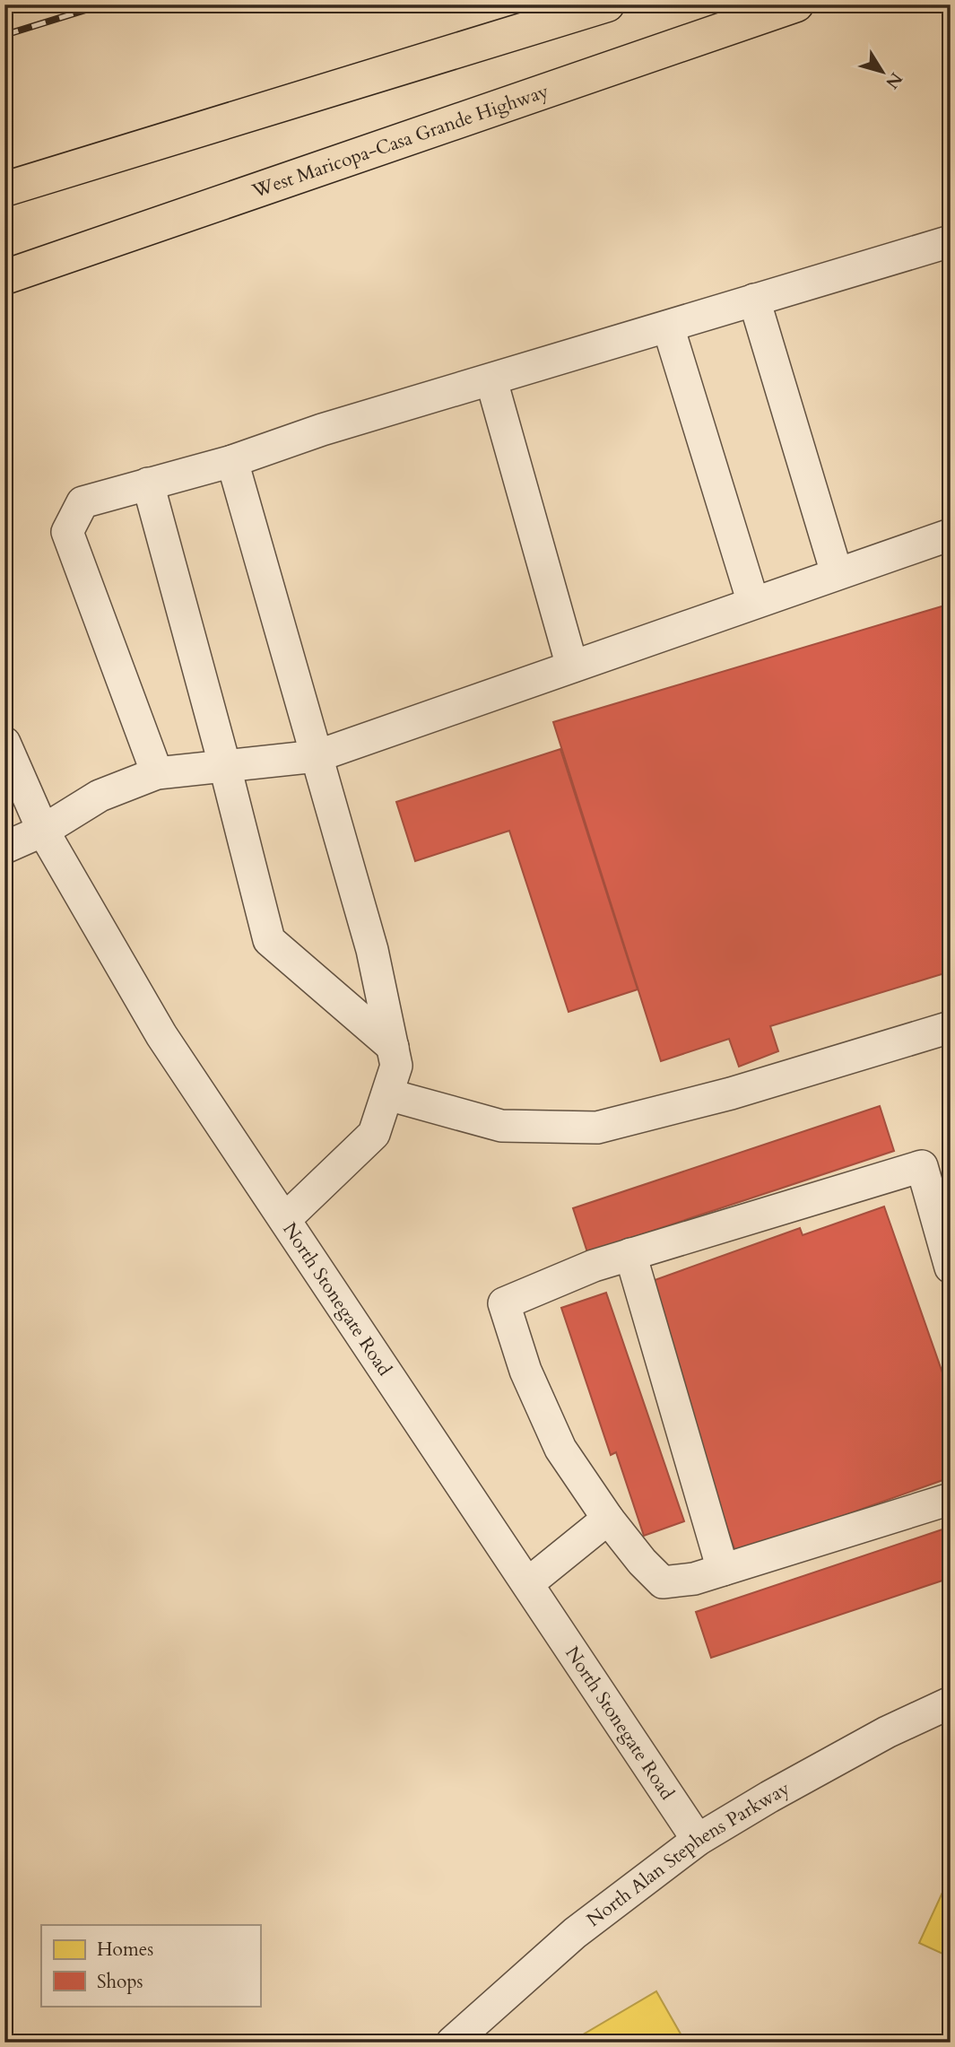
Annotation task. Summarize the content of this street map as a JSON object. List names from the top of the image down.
{
  "streets": {
    "main road": ["West Maricopa-Casa Grande Highway"],
    "street": ["North Stonegate Road", "North Alan Stephens Parkway"]
  },
  "crossings": [
    ["North Stonegate Road", "North Alan Stephens Parkway"]
  ],
  "legend": ["Homes", "Shops"],
  "north": "bottom right"
}
